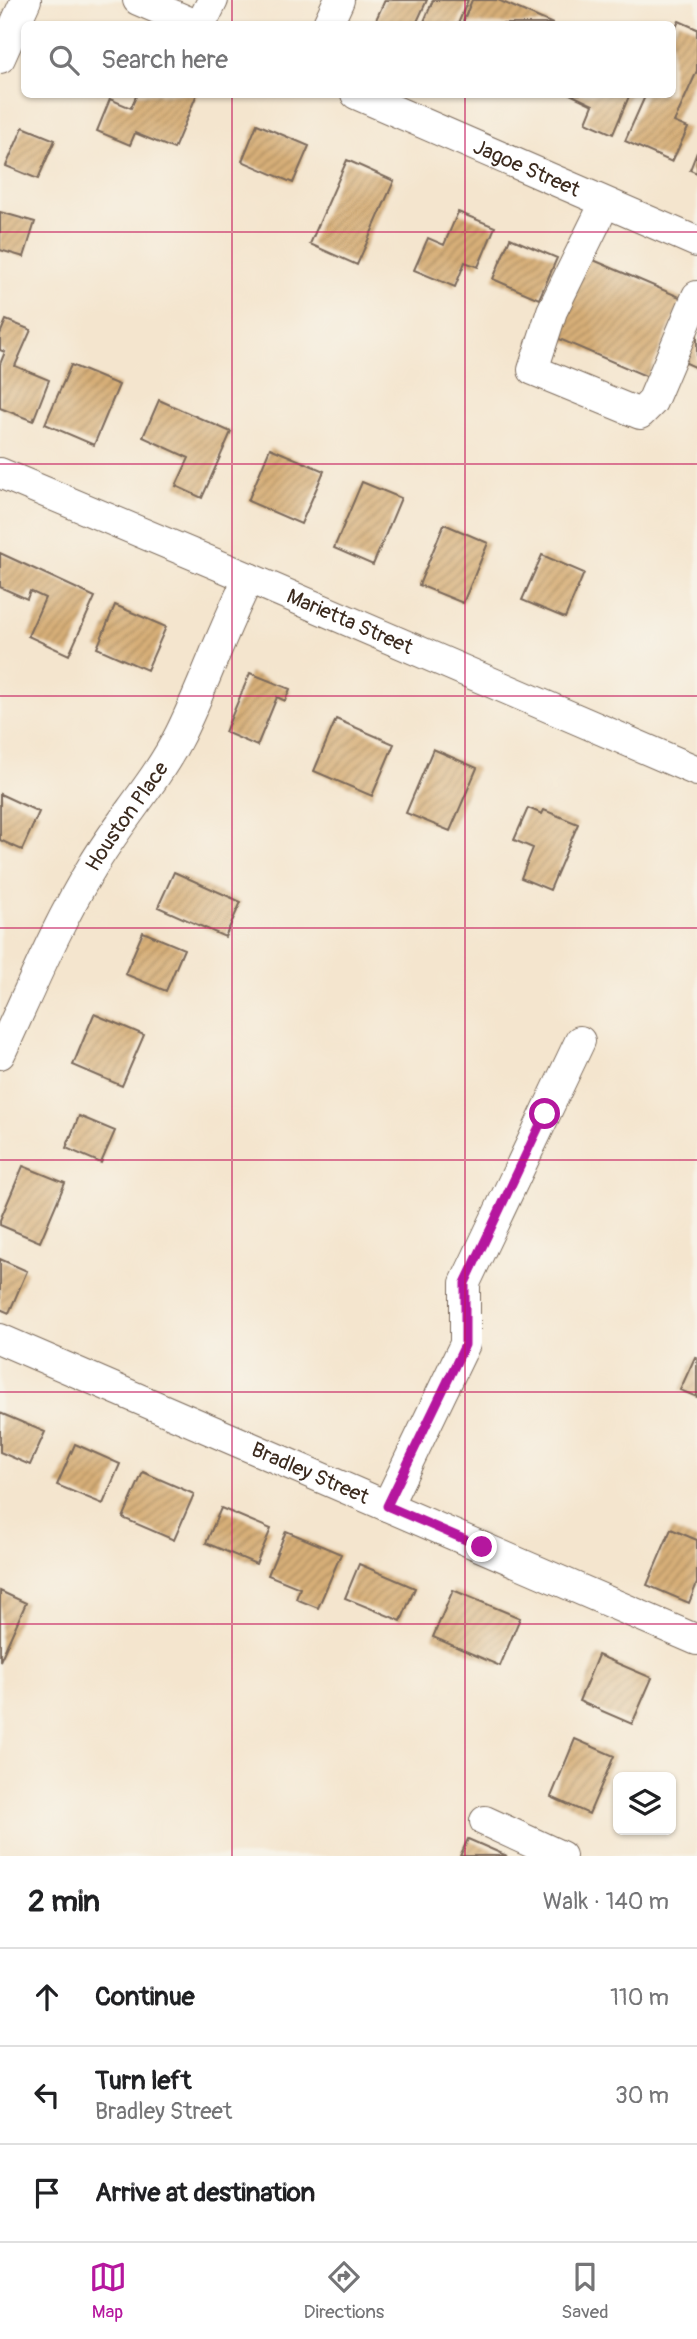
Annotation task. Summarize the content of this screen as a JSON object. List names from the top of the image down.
{
  "streets": {
    "street": [
      "Jagoe Street",
      "Marietta Street",
      "Houston Place",
      "Bradley Street"
    ]
  },
  "crossings": [
    ["Marietta Street", "Houston Place"]
  ],
  "page": {
    "search": "Search here",
    "heading": ["2 min", "Walk · 140 m"],
    "list": [
      ["Continue", "110 m"],
      ["Turn left", "Bradley Street", "30 m"],
      "Arrive at destination"
    ],
    "nav": ["Map", "Directions", "Saved"]
  }
}
